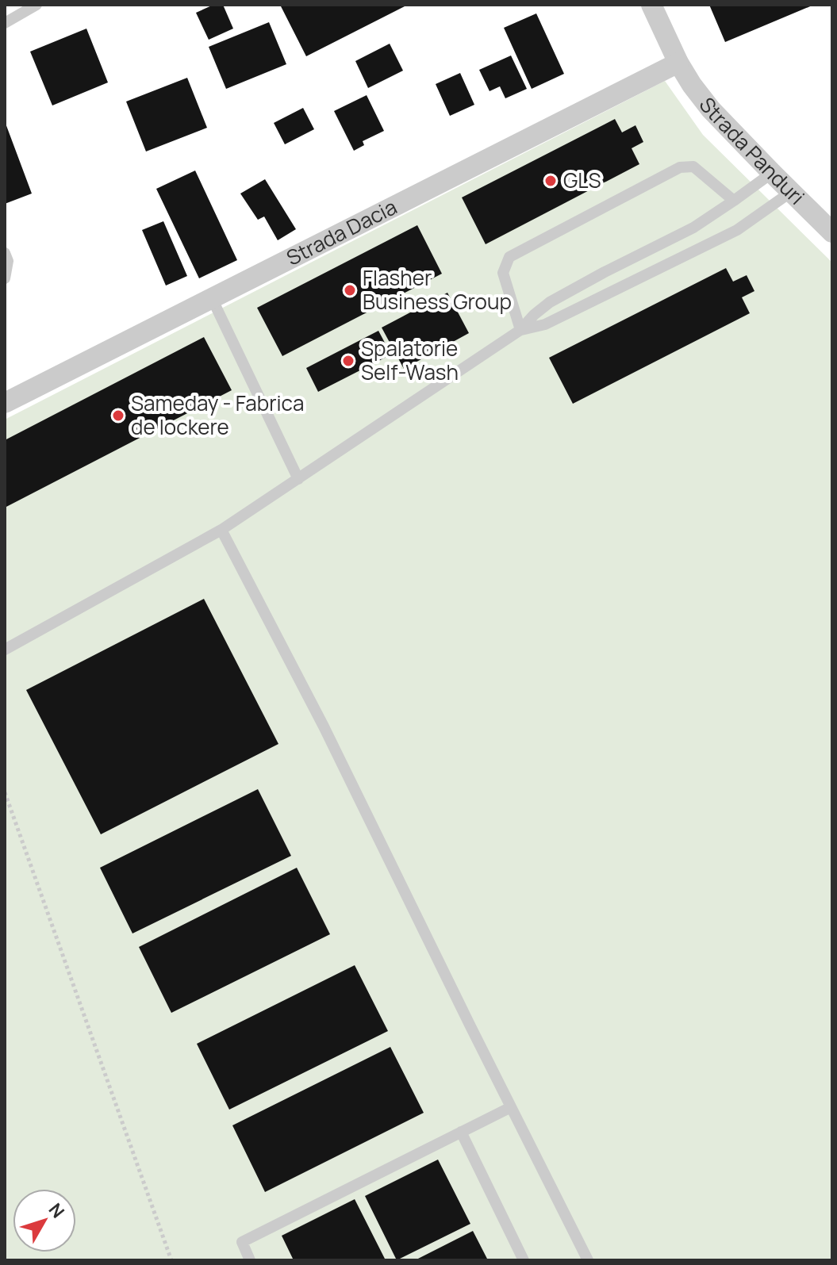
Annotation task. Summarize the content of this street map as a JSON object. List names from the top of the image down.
{
  "streets": {
    "street": ["Strada Panduri", "Strada Dacia"]
  },
  "crossings": [
    ["Strada Panduri", "Strada Dacia"]
  ],
  "places": [
    "GLS",
    "Flasher Business Group",
    "Spalatorie Self-Wash",
    "Sameday - Fabrica de lockere"
  ],
  "north": "top right"
}
